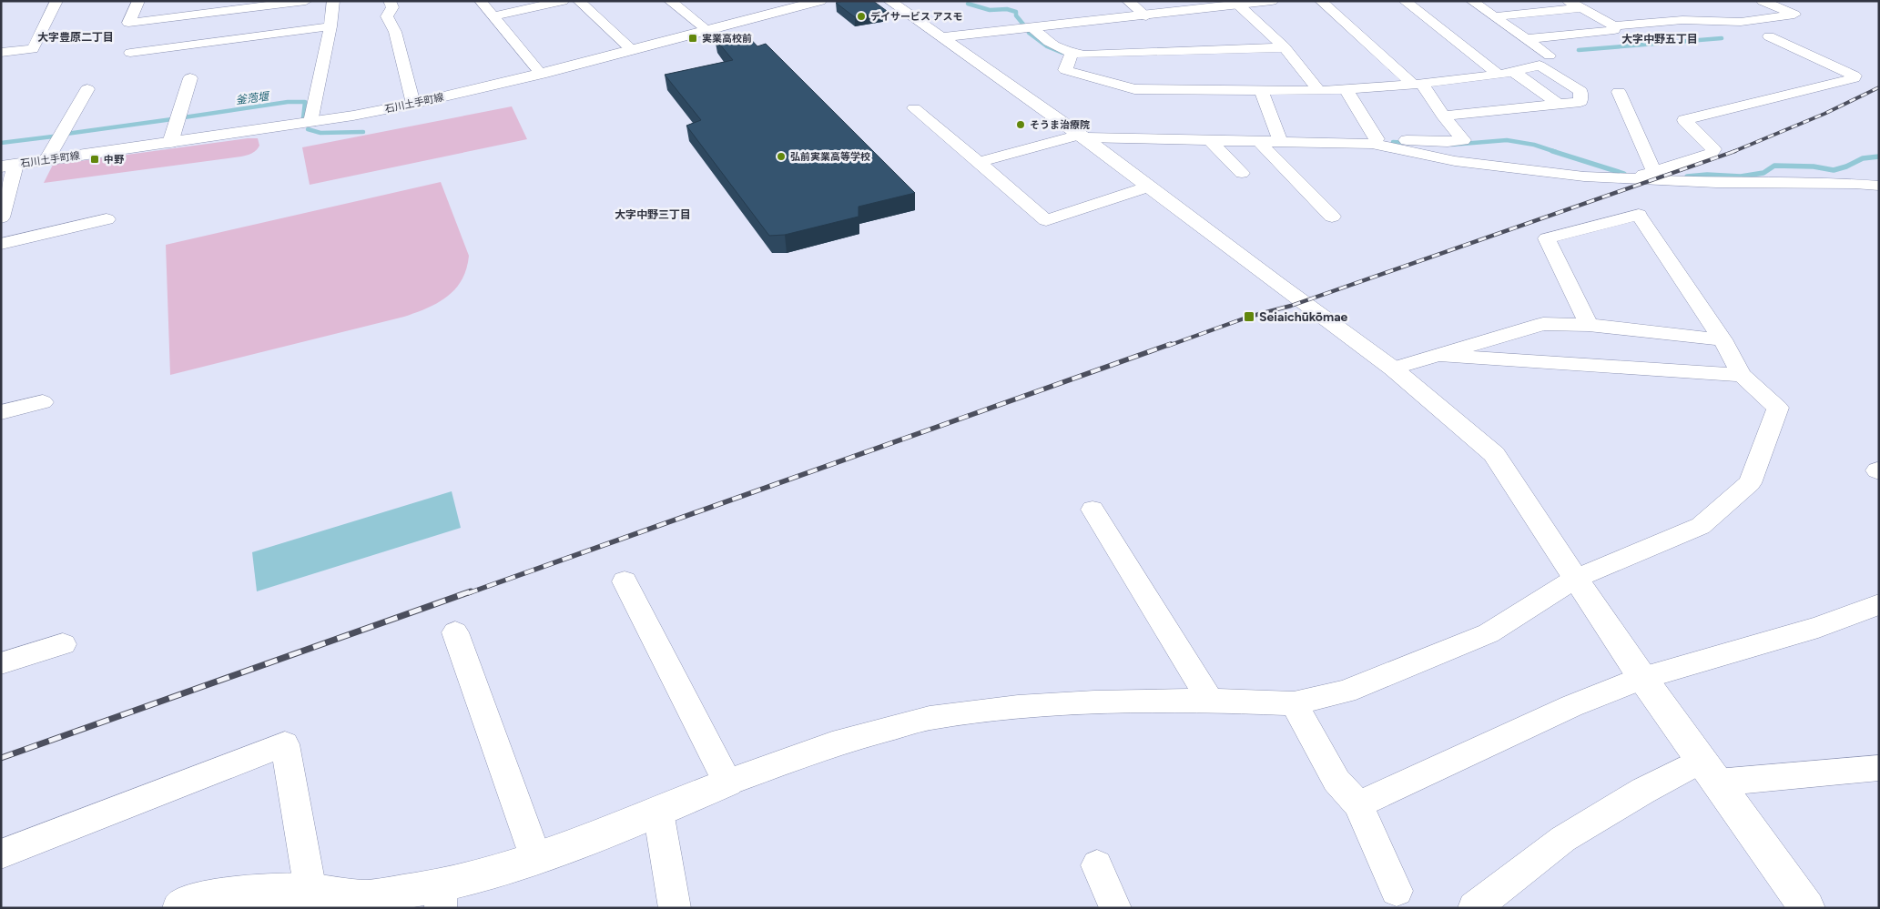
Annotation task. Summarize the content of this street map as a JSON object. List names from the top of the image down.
{
  "streets": {
    "street": ["石川土手町線"]
  },
  "districts": ["大字豊原二丁目", "大字中野五丁目", "大字中野三丁目"],
  "water": ["釜萢堰"],
  "places": {
    "other": ["デイサービス アスモ", "そうま治療院", "弘前実業高等学校"],
    "transit": ["実業高校前", "中野", "Seiaichūkōmae"]
  }
}
